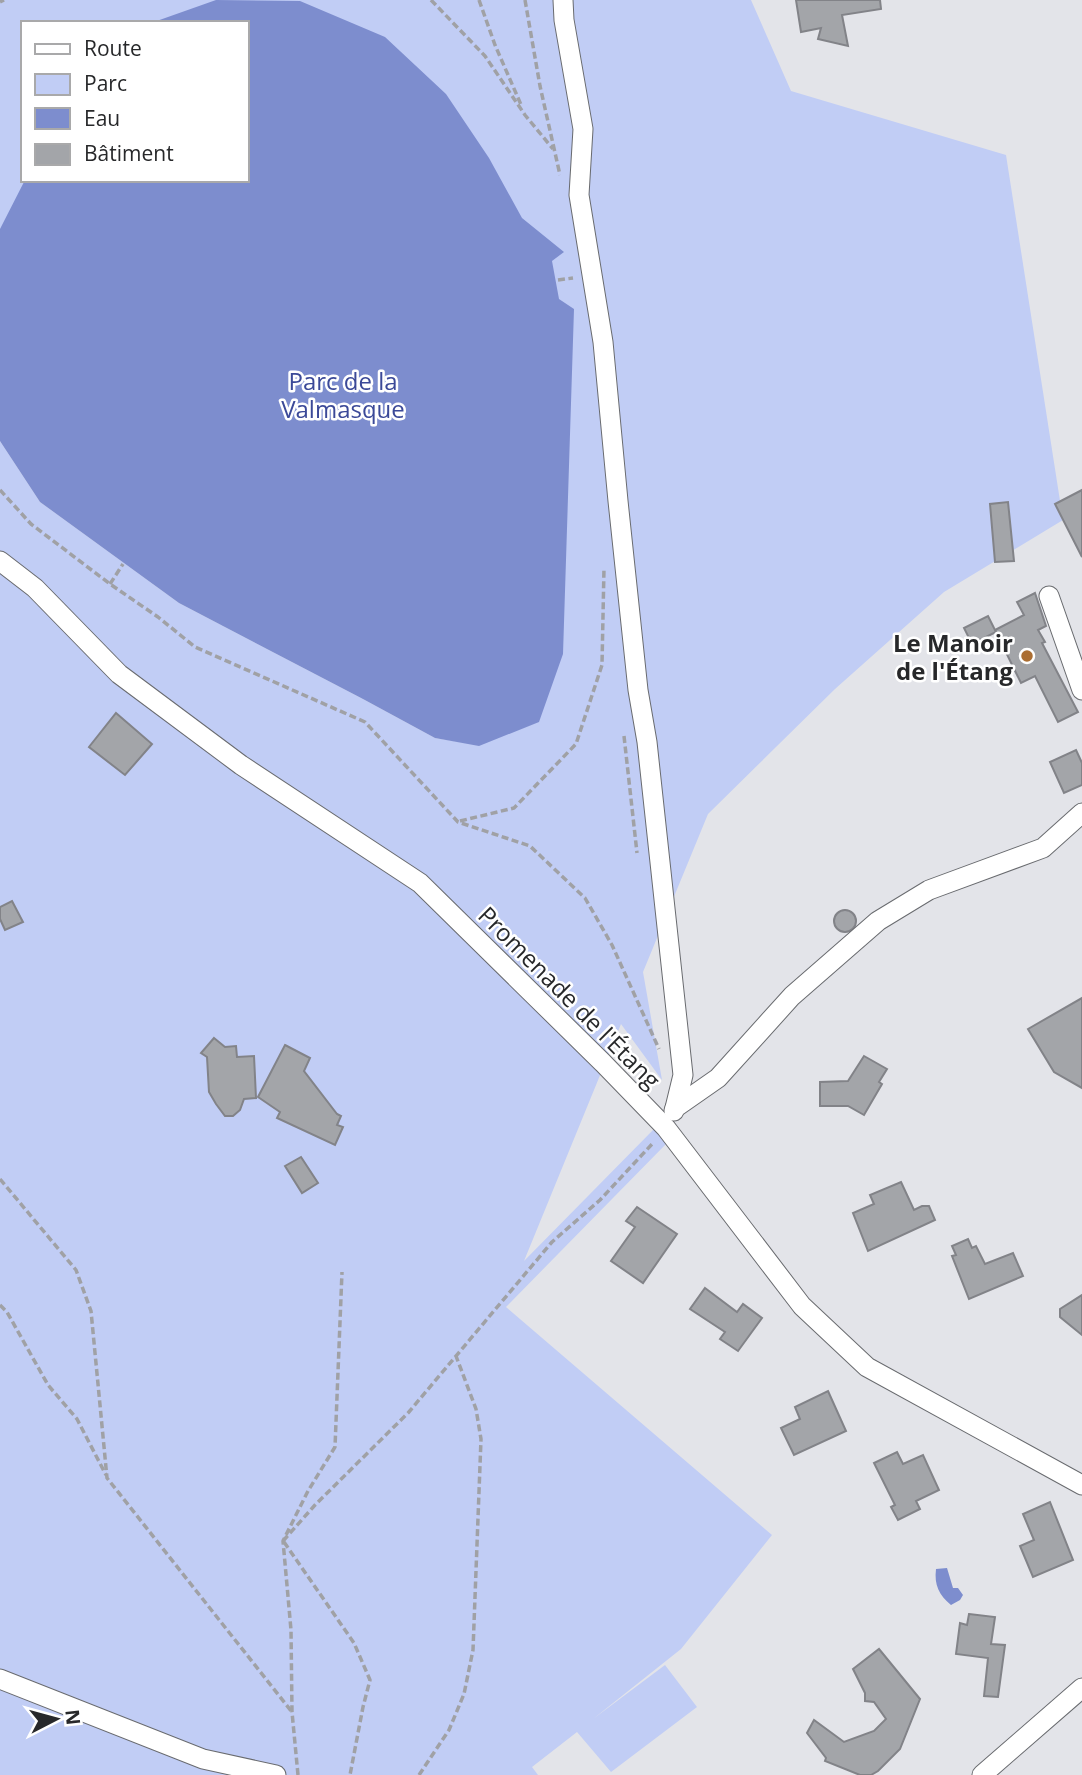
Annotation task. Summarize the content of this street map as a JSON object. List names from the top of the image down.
{
  "streets": {
    "street": ["Promenade de l'Étang"]
  },
  "parks": ["Parc de la Valmasque"],
  "places": ["Le Manoir de l'Étang"],
  "legend": [
    "Route",
    "Parc",
    "Eau",
    "Bâtiment"
  ],
  "north": "right"
}
